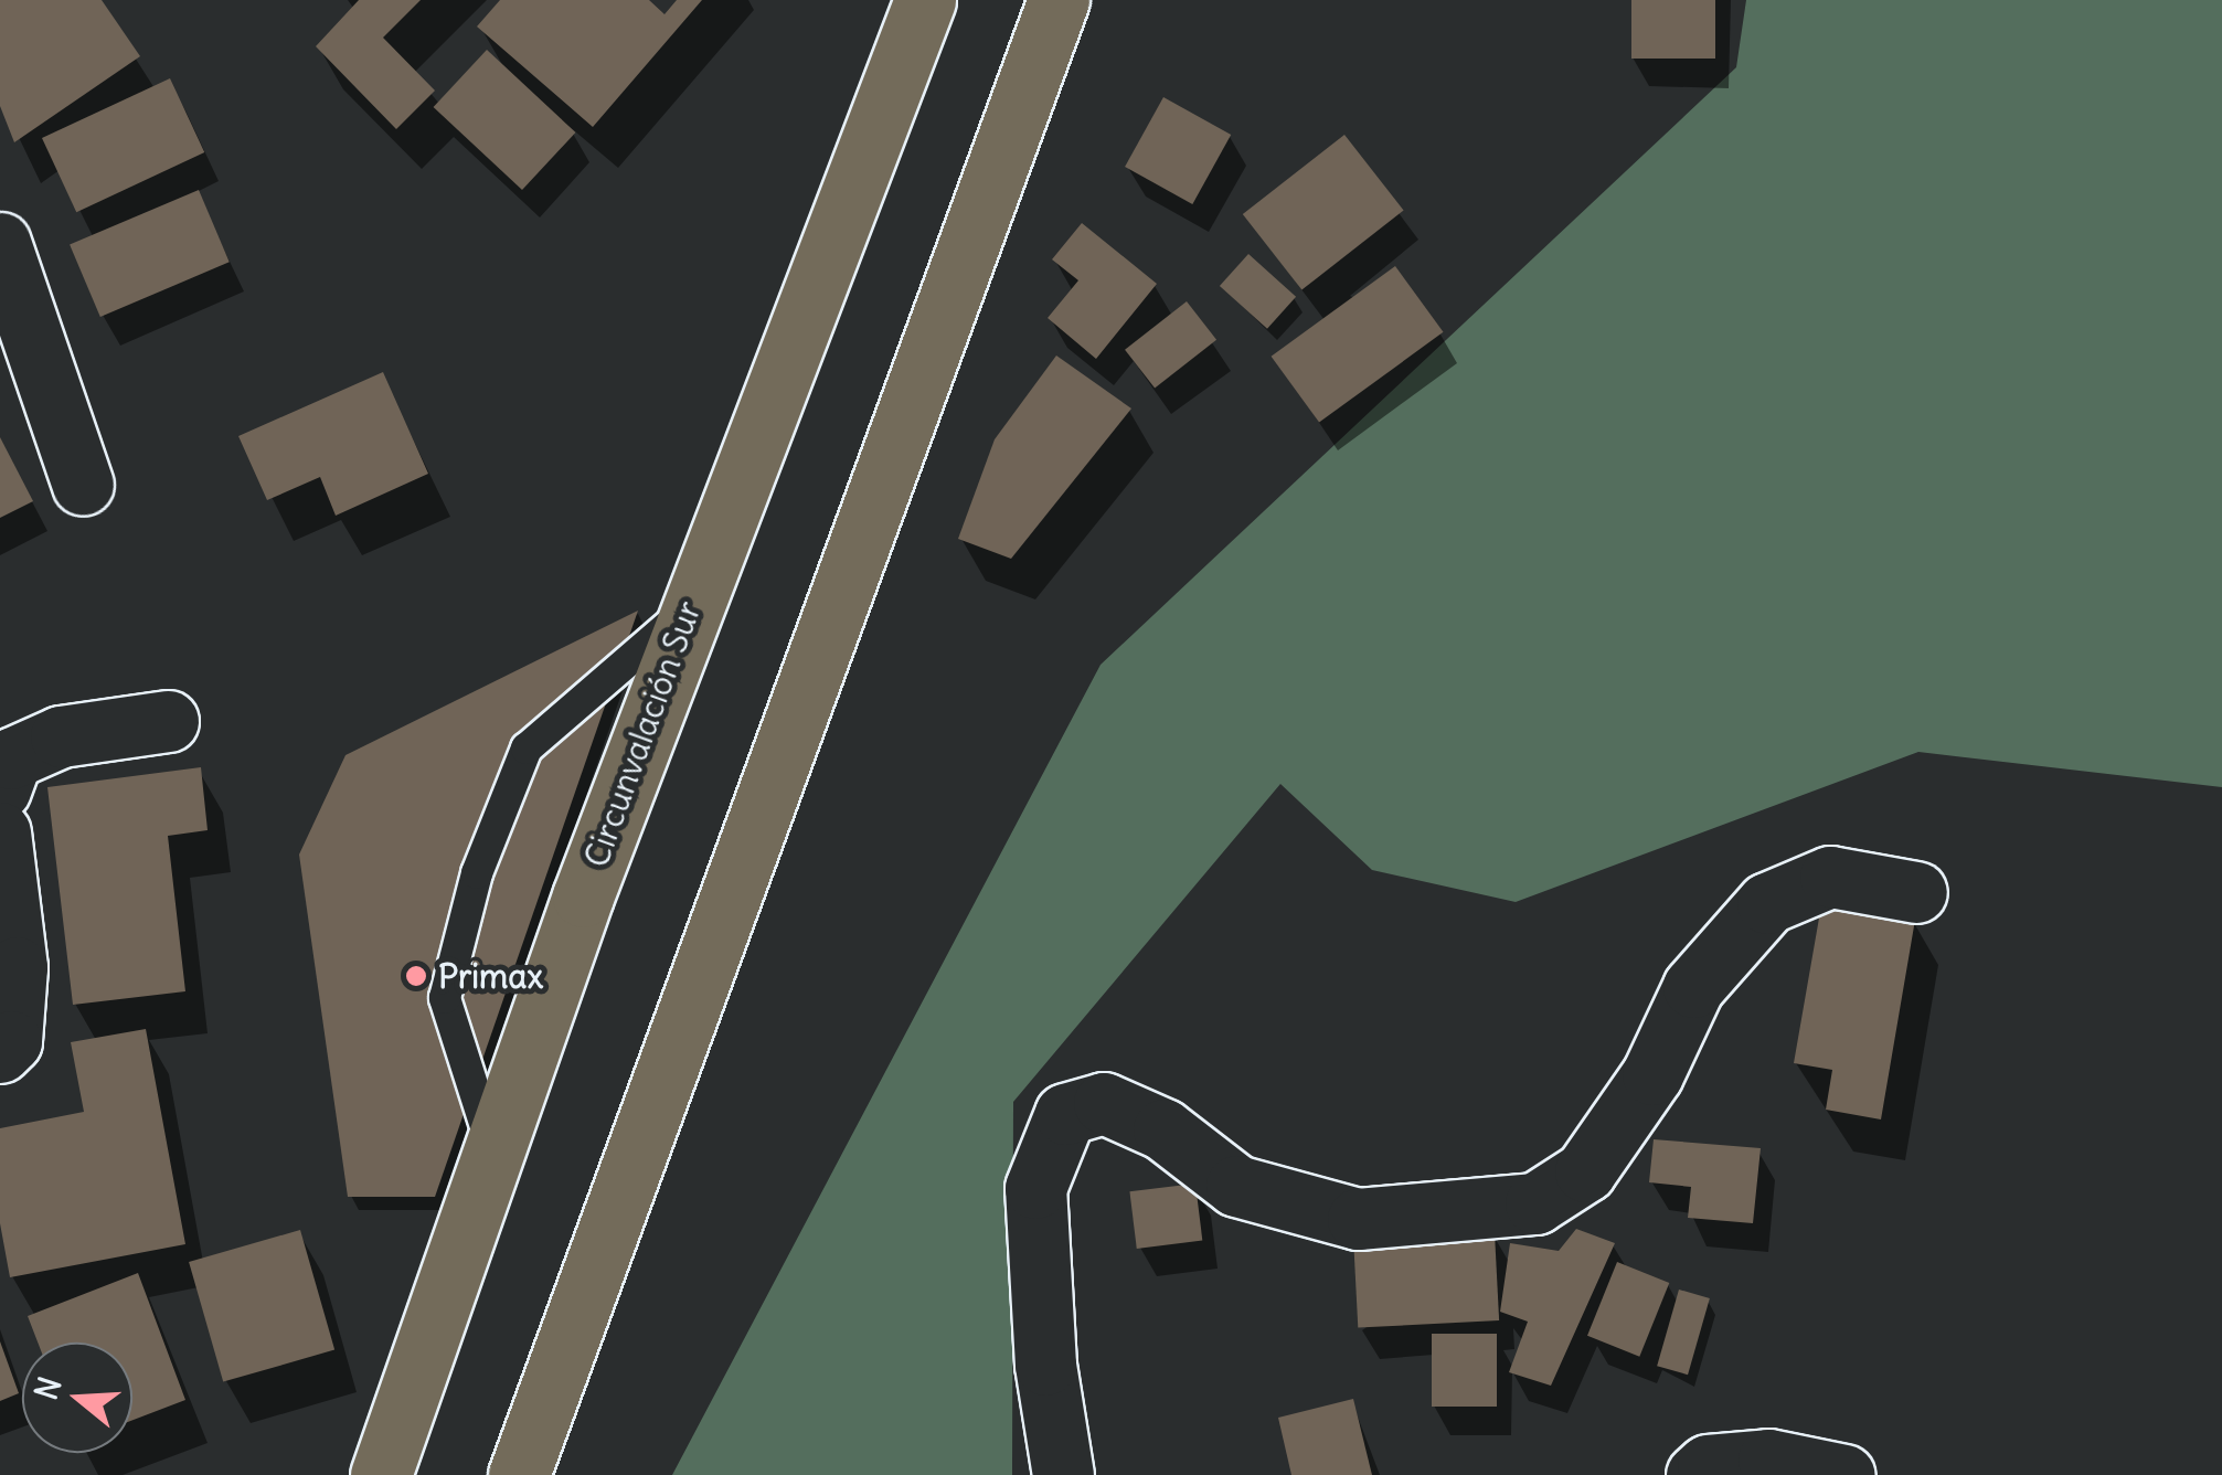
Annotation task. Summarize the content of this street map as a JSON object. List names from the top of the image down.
{
  "streets": {
    "highway": ["Circunvalación Sur"]
  },
  "places": ["Primax"],
  "north": "left"
}
